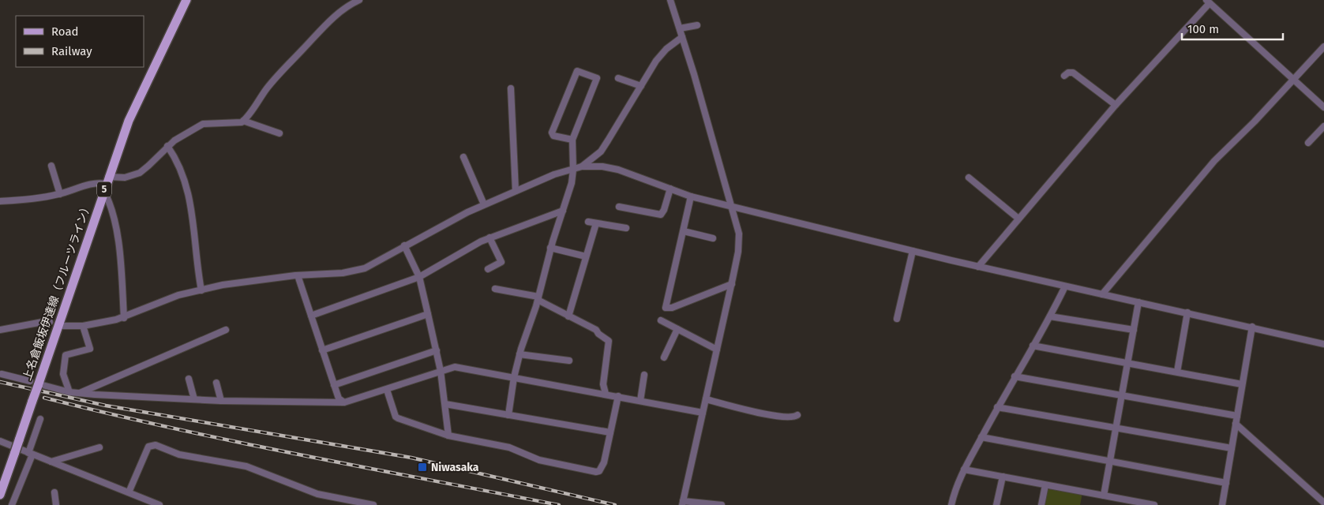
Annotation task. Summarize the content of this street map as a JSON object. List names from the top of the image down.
{
  "streets": {
    "main road": ["5", "上名倉飯坂伊達線（フルーツライン）"]
  },
  "places": {
    "transit": ["Niwasaka"]
  },
  "legend": ["Road", "Railway"],
  "scale_bar": "100 m"
}
